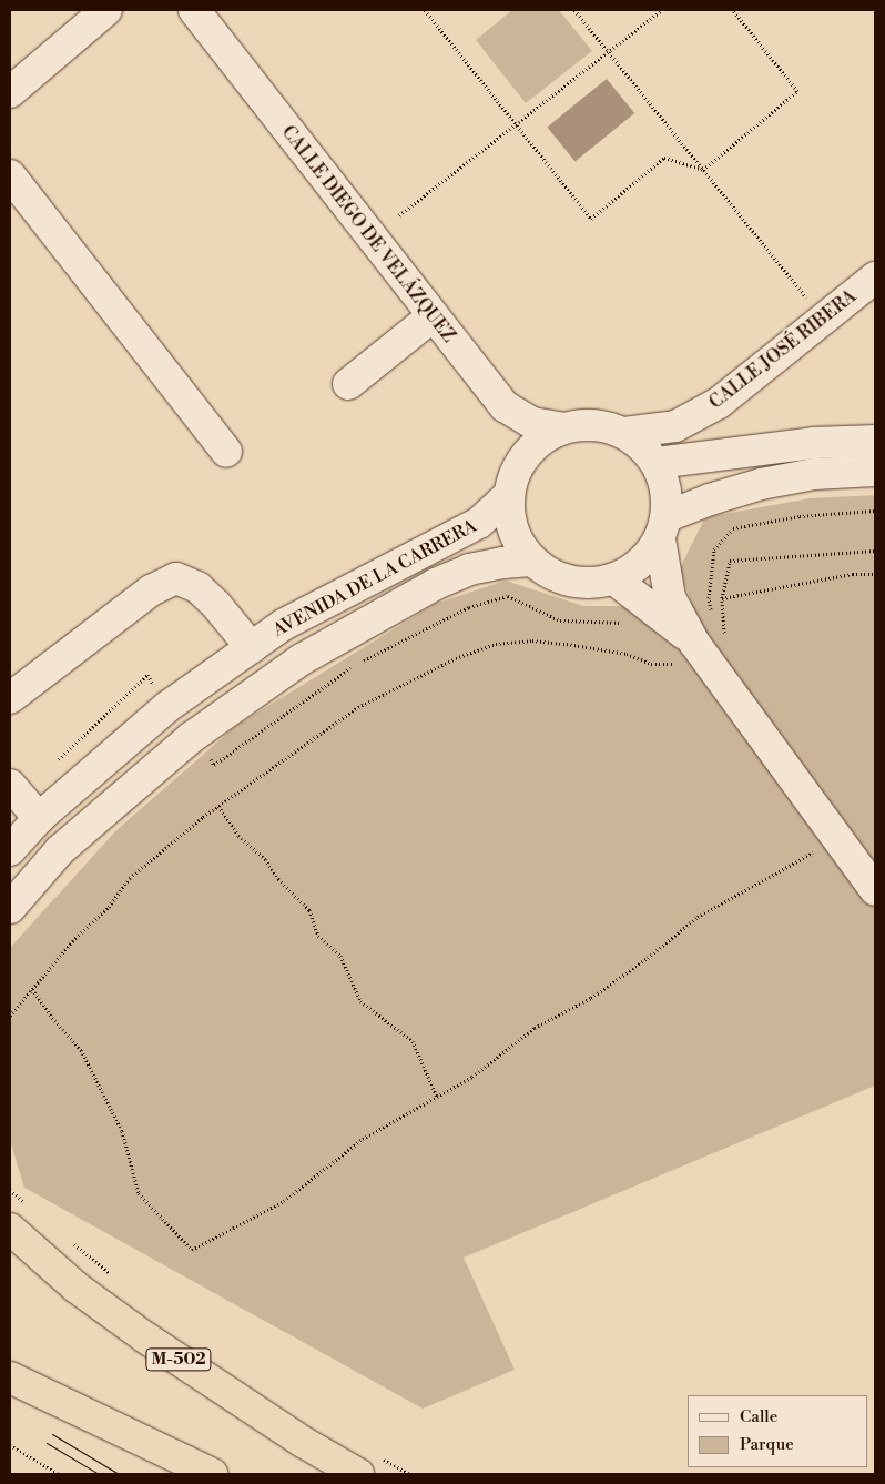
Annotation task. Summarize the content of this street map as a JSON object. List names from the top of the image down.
{
  "streets": {
    "highway": ["M-502"],
    "street": ["CALLE DIEGO DE VELÁZQUEZ", "CALLE JOSÉ RIBERA", "AVENIDA DE LA CARRERA"]
  },
  "crossings": [
    ["CALLE DIEGO DE VELÁZQUEZ", "CALLE JOSÉ RIBERA"],
    ["CALLE DIEGO DE VELÁZQUEZ", "AVENIDA DE LA CARRERA"],
    ["CALLE JOSÉ RIBERA", "AVENIDA DE LA CARRERA"]
  ],
  "legend": ["Calle", "Parque"]
}
